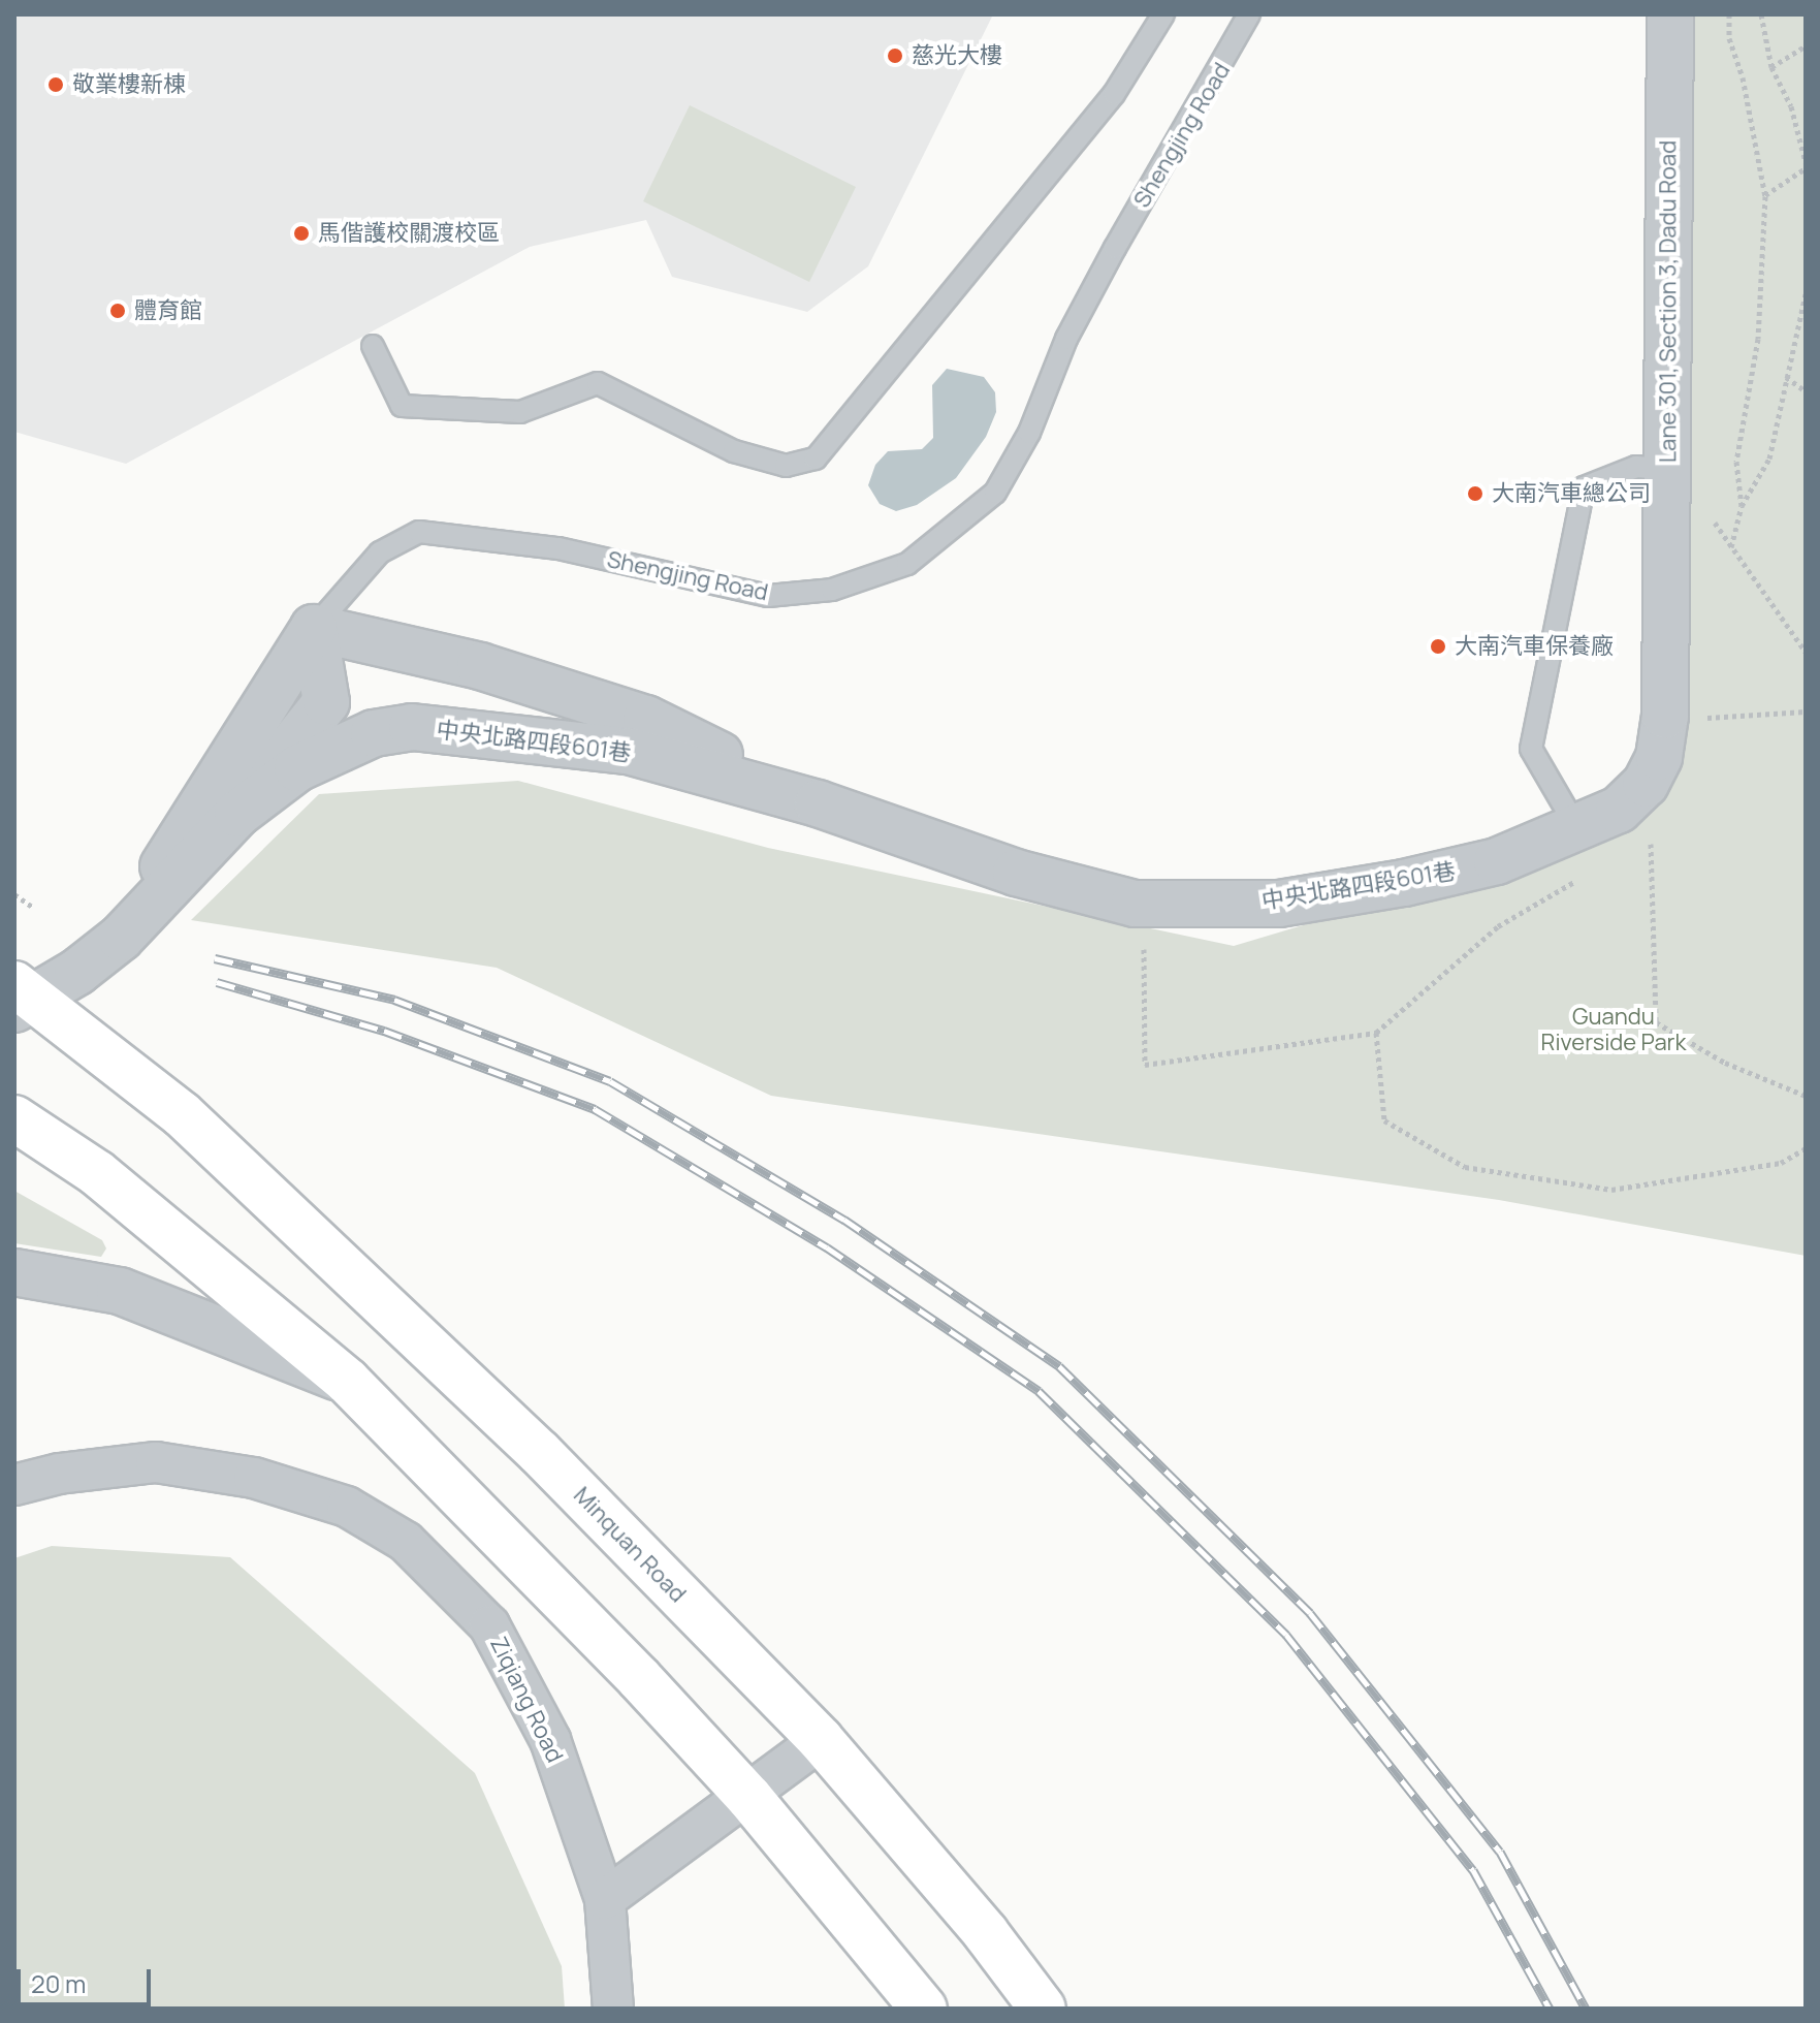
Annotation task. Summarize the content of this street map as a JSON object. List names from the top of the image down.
{
  "streets": {
    "main road": ["Minquan Road"],
    "street": [
      "Shengjing Road",
      "Lane 301, Section 3, Dadu Road",
      "中央北路四段601巷",
      "Ziqiang Road"
    ]
  },
  "crossings": [
    ["Shengjing Road", "中央北路四段601巷"],
    ["Lane 301, Section 3, Dadu Road", "中央北路四段601巷"]
  ],
  "parks": ["Guandu Riverside Park"],
  "places": [
    "慈光大樓",
    "敬業樓新棟",
    "馬偕護校關渡校區",
    "體育館",
    "大南汽車總公司",
    "大南汽車保養廠"
  ],
  "scale_bar": "20 m"
}
